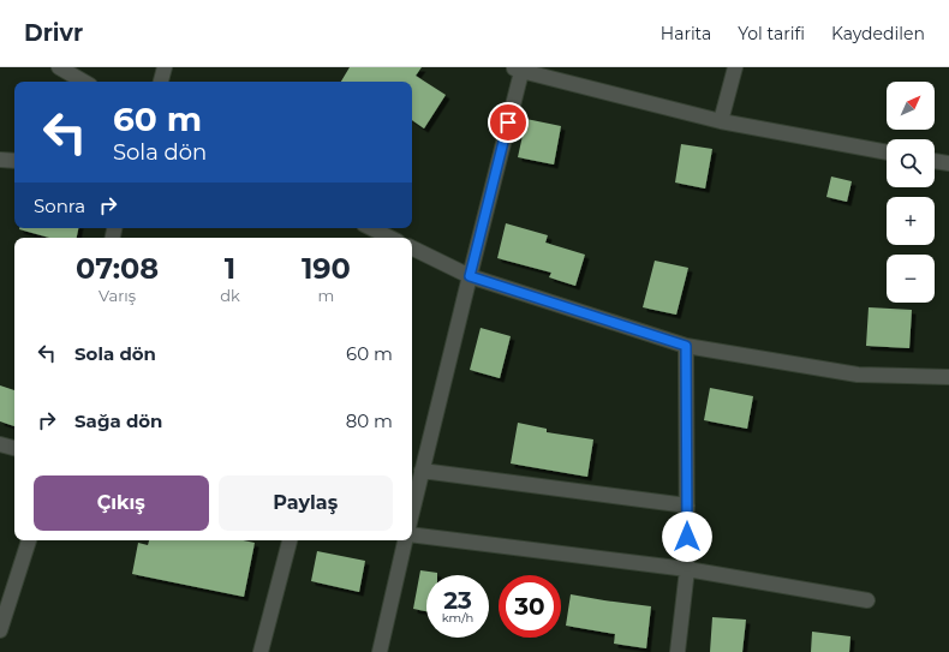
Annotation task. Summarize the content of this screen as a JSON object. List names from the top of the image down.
{
  "north": "top right",
  "page": {
    "header": "Drivr",
    "nav": ["Harita", "Yol tarifi", "Kaydedilen"],
    "map_buttons": ["+", "−"],
    "turn": ["60 m", "Sola dön"],
    "then": "Sonra",
    "eta": [
      "07:08",
      "Varış",
      "1",
      "dk",
      "190",
      "m"
    ],
    "list": [
      {
        "name": "Sola dön",
        "value": "60 m"
      },
      {
        "name": "Sağa dön",
        "value": "80 m"
      }
    ],
    "buttons": ["Çıkış", "Paylaş"],
    "speed": "23 km/h",
    "limit": "30"
  }
}
